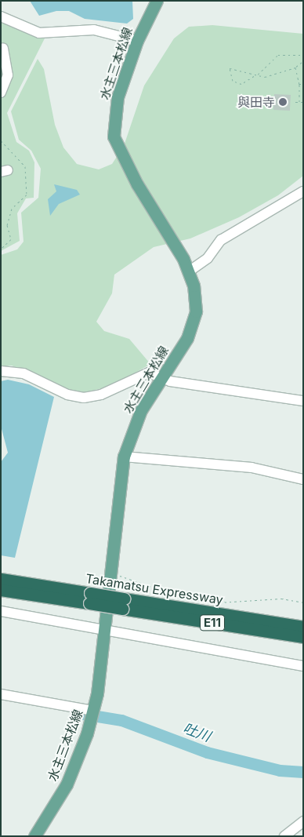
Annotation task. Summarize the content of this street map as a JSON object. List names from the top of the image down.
{
  "streets": {
    "highway": ["Takamatsu Expressway", "E11"],
    "main road": ["水主三本松線"]
  },
  "water": ["吐川"],
  "places": ["與田寺"]
}
